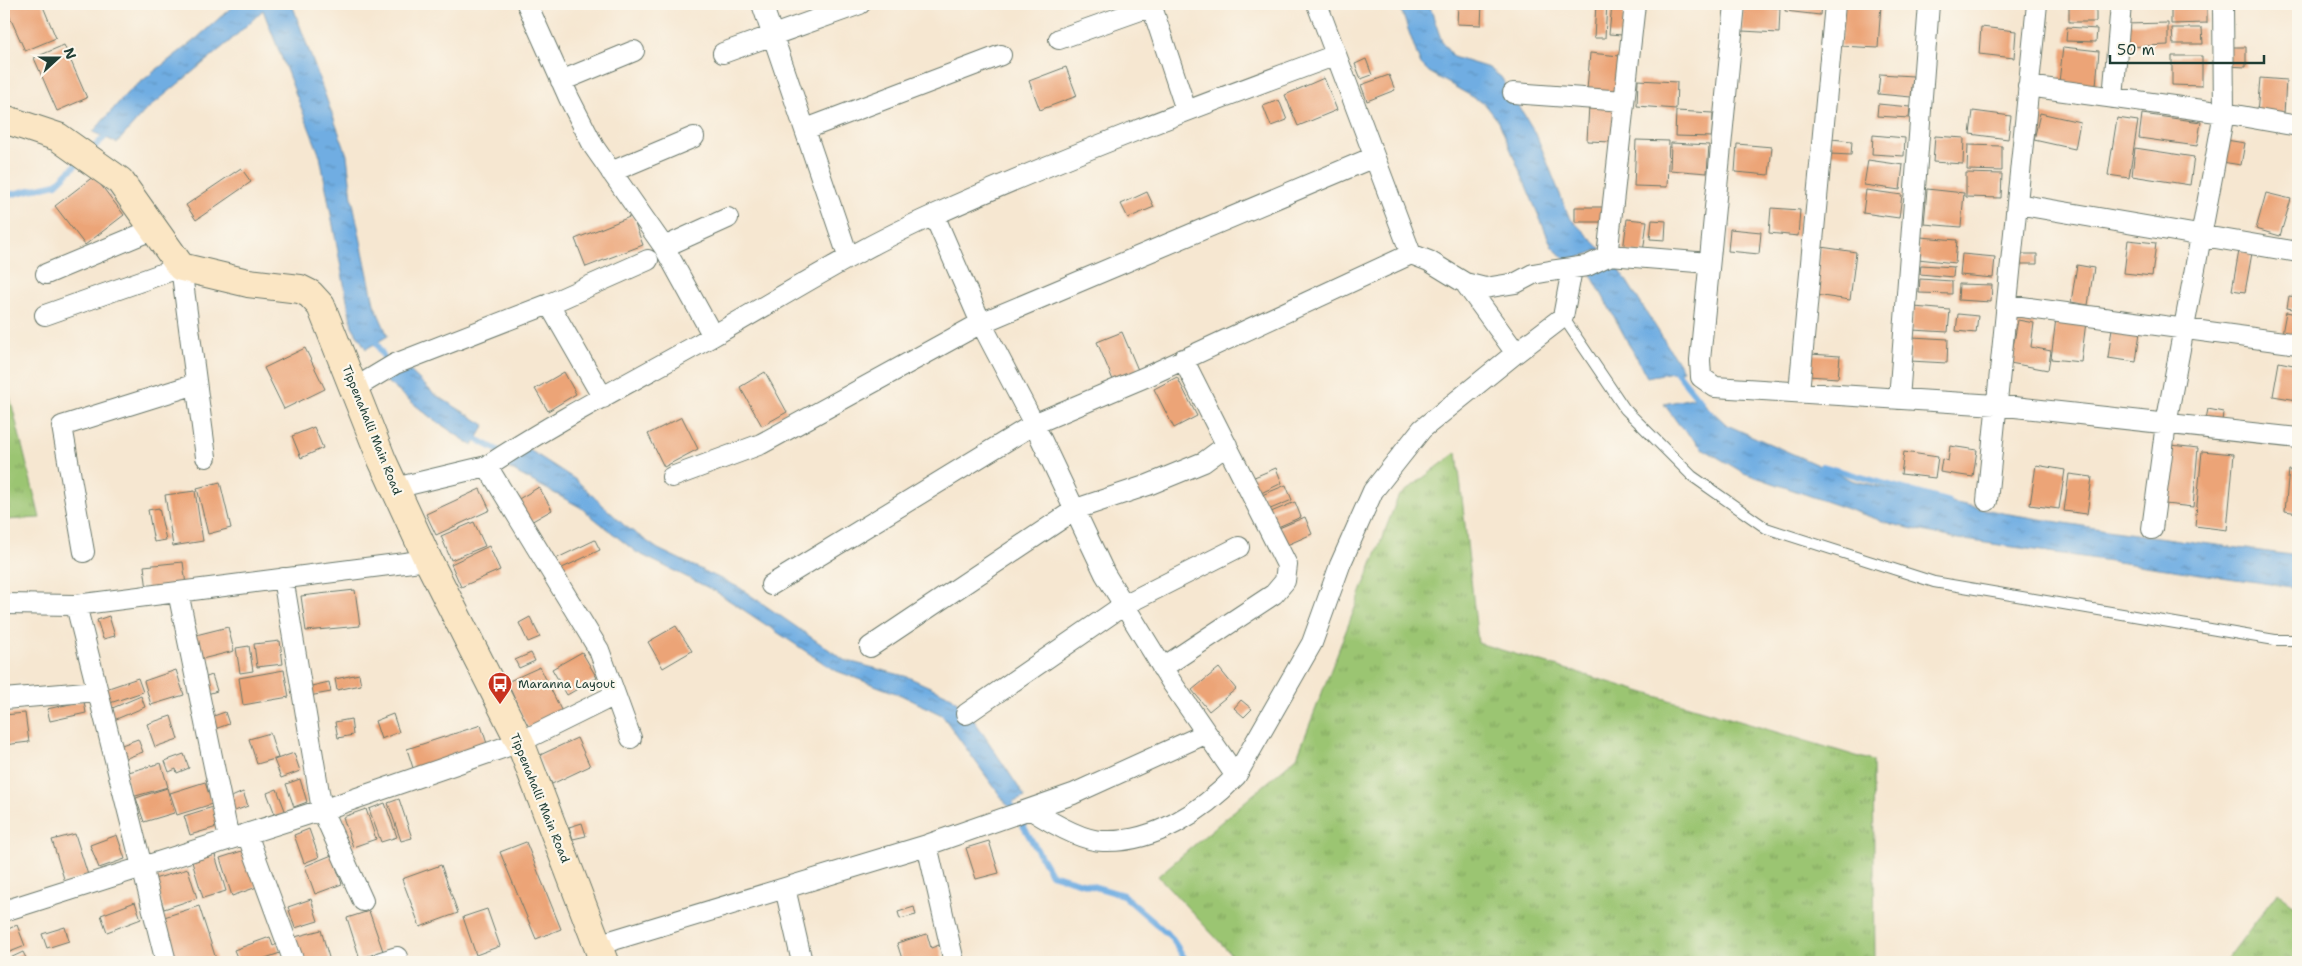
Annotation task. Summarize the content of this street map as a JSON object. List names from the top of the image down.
{
  "streets": {
    "street": ["Tippenahalli Main Road"]
  },
  "places": {
    "bus stop": ["Maranna Layout"]
  },
  "scale_bar": "50 m",
  "north": "right"
}
